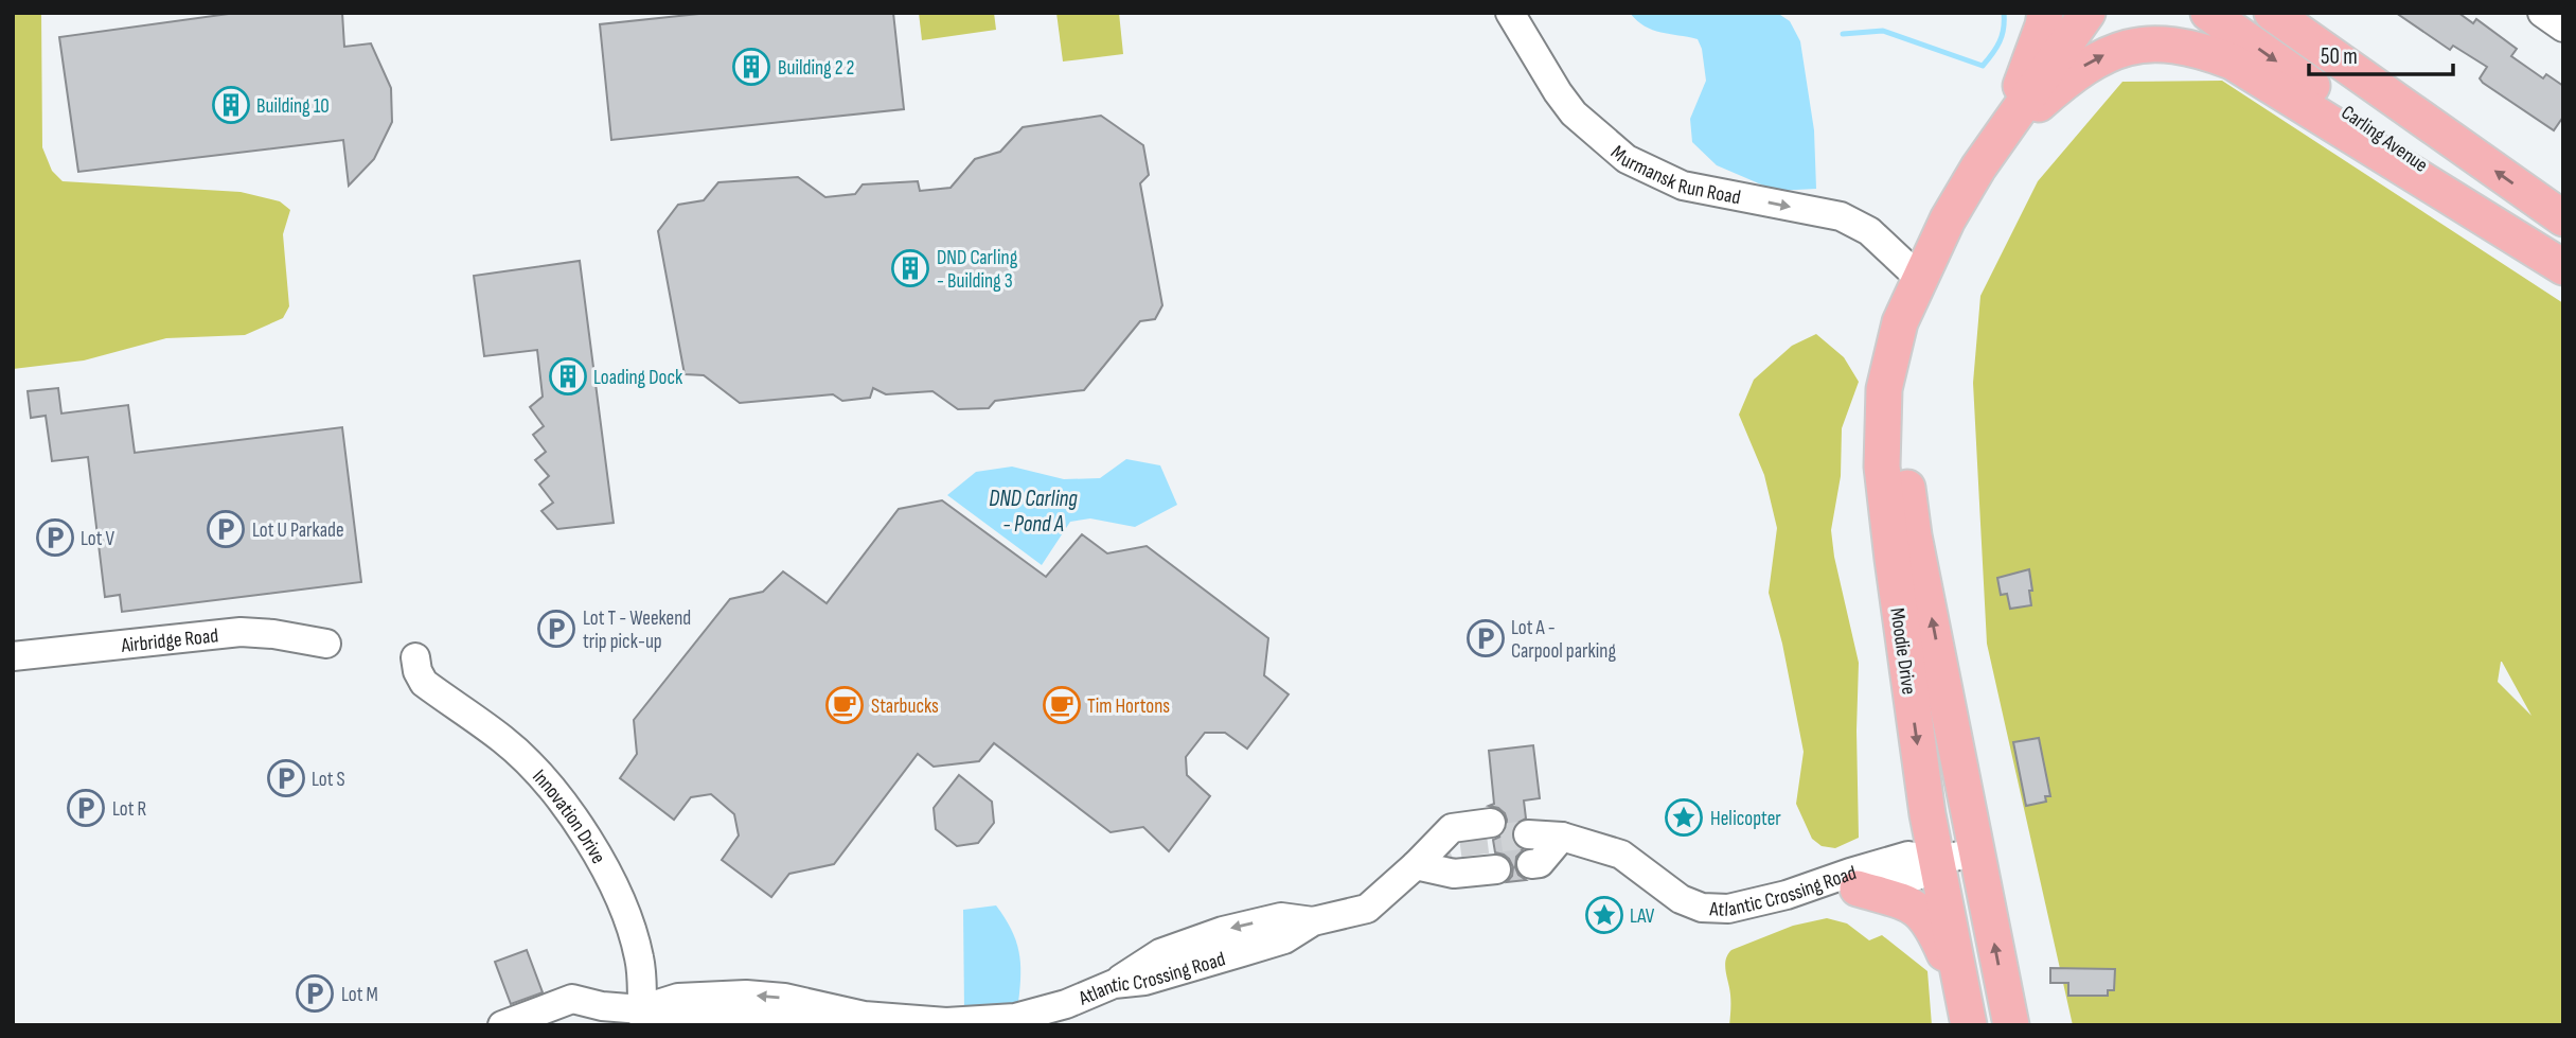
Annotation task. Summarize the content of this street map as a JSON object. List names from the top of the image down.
{
  "streets": {
    "main road": ["Carling Avenue", "Moodie Drive"],
    "street": [
      "Murmansk Run Road",
      "Airbridge Road",
      "Innovation Drive",
      "Atlantic Crossing Road"
    ]
  },
  "crossings": [
    ["Murmansk Run Road", "Moodie Drive"],
    ["Moodie Drive", "Atlantic Crossing Road"],
    ["Innovation Drive", "Atlantic Crossing Road"]
  ],
  "one_way": ["Murmansk Run Road"],
  "water": ["DND Carling - Pond A"],
  "places": {
    "building": [
      "Building 2 2",
      "Building 10",
      "DND Carling - Building 3",
      "Loading Dock"
    ],
    "parking": [
      "Lot U Parkade",
      "Lot V",
      "Lot T - Weekend trip pick-up",
      "Lot A - Carpool parking",
      "Lot S",
      "Lot R",
      "Lot M"
    ],
    "cafe": ["Starbucks", "Tim Hortons"],
    "place": ["Helicopter", "LAV"]
  },
  "scale_bar": "50 m"
}
